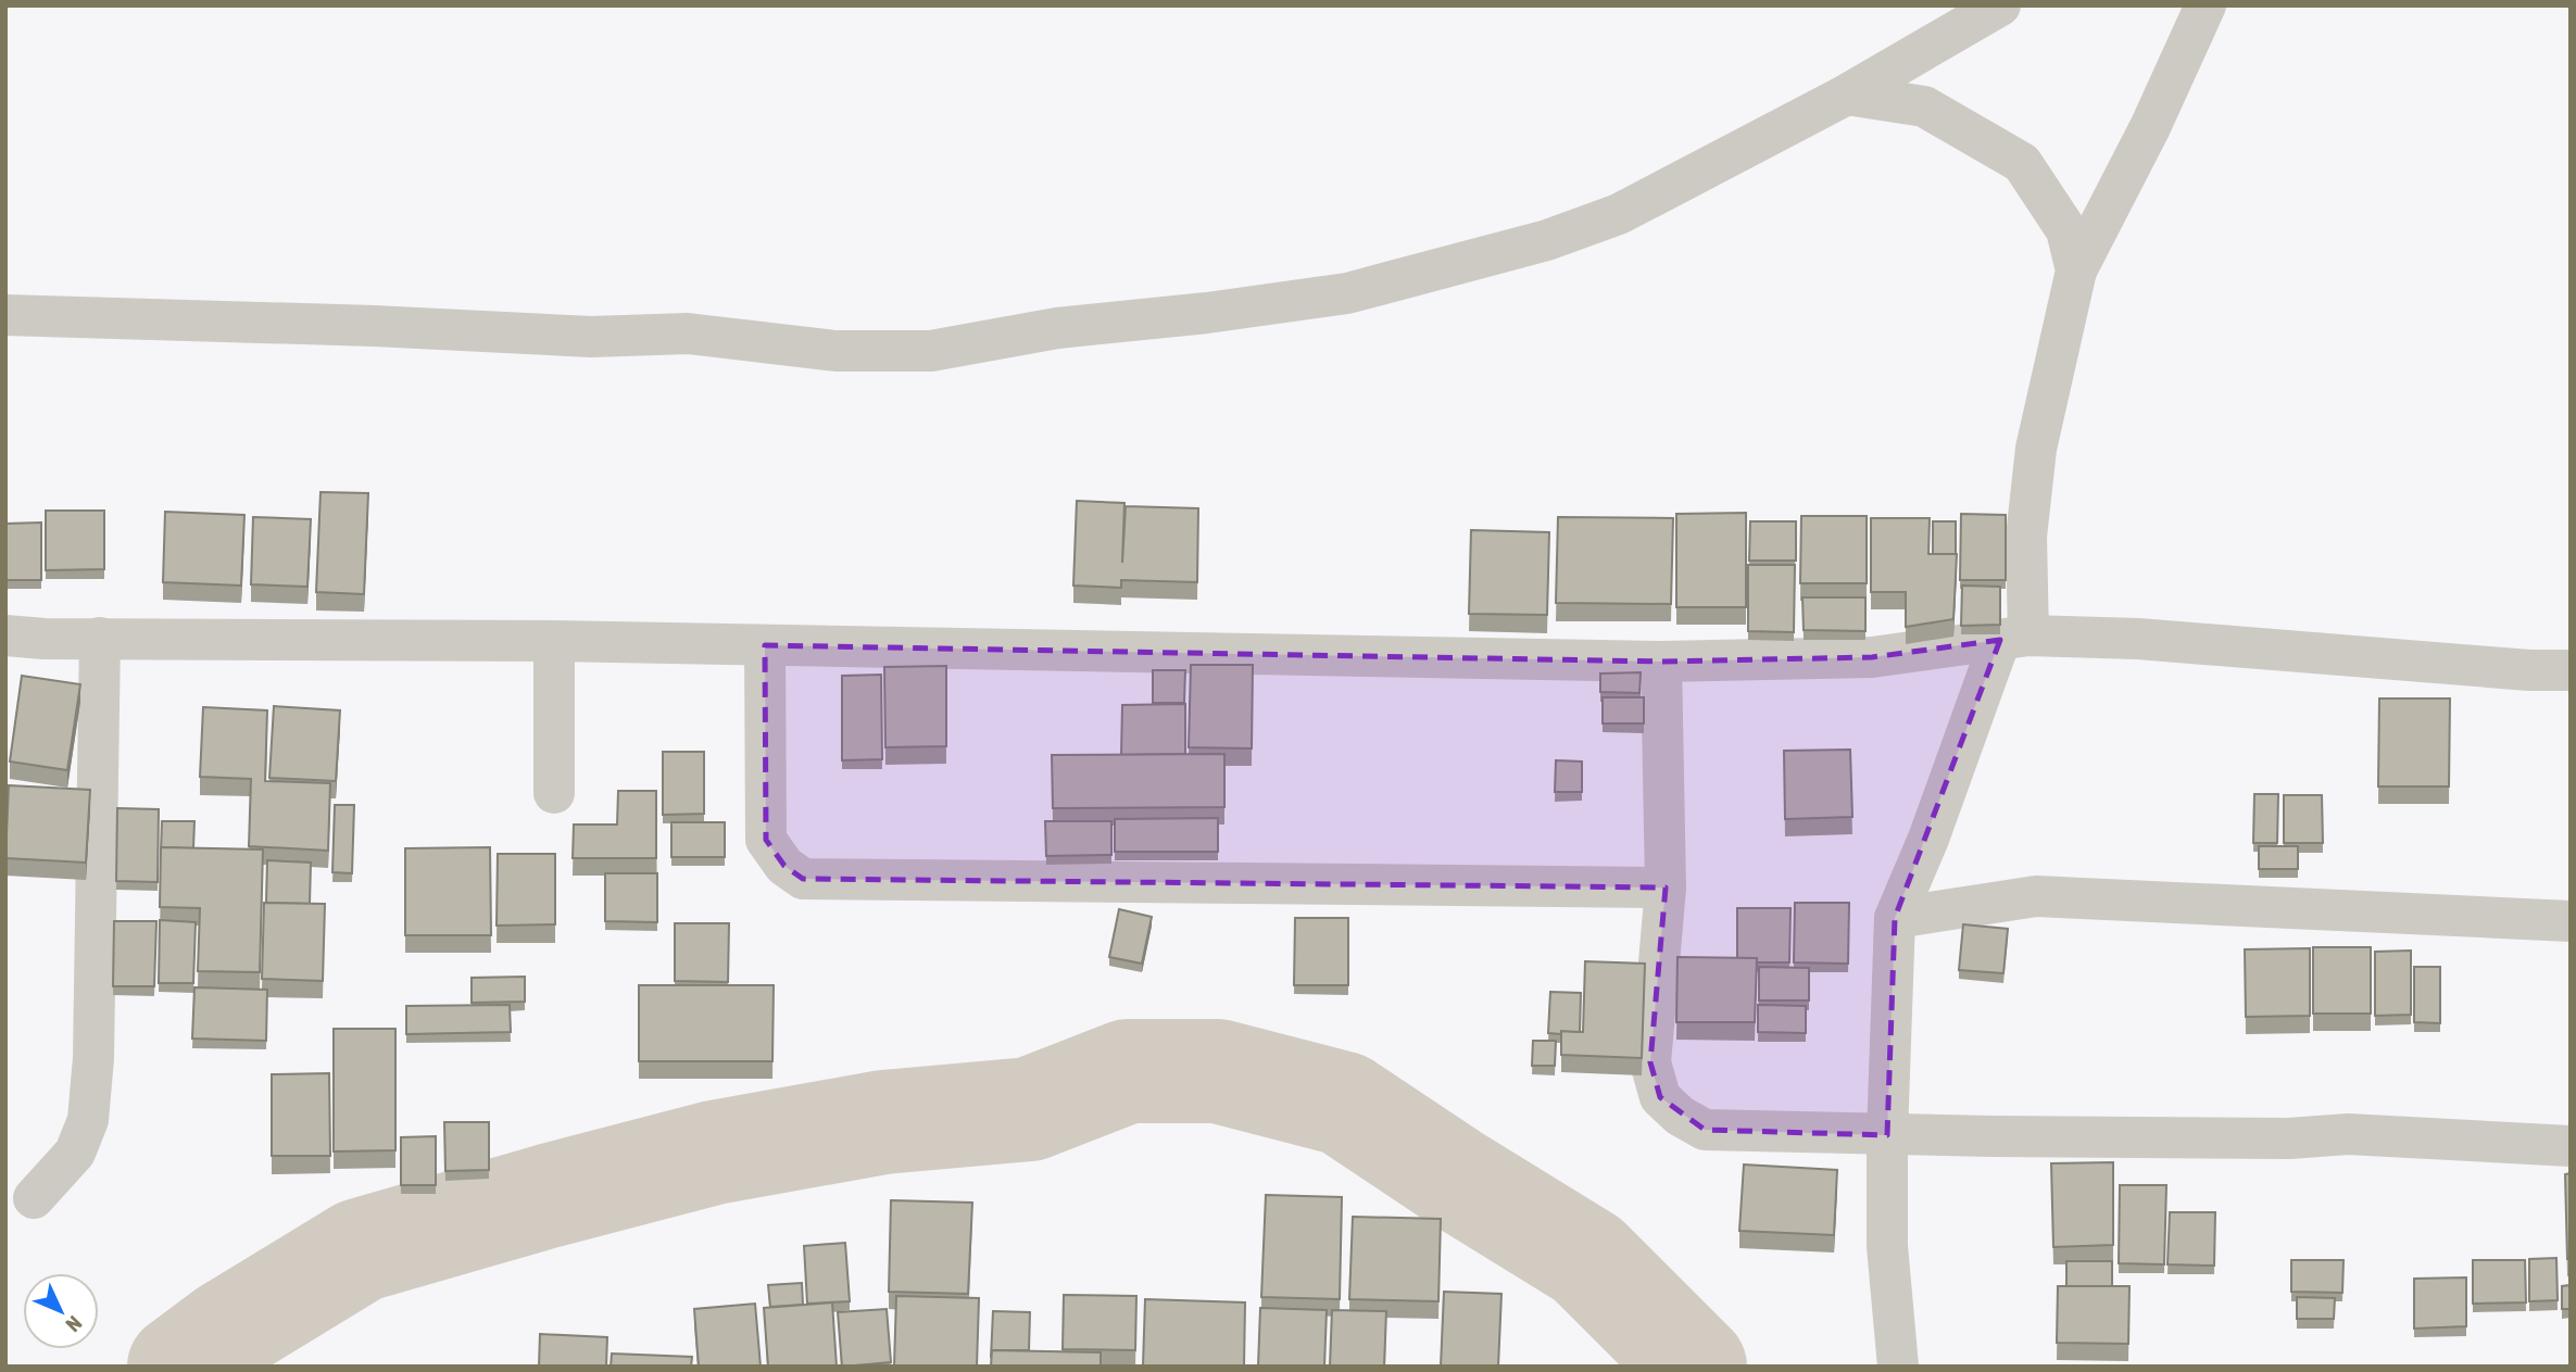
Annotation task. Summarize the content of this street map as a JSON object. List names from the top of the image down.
{
  "north": "bottom right"
}
